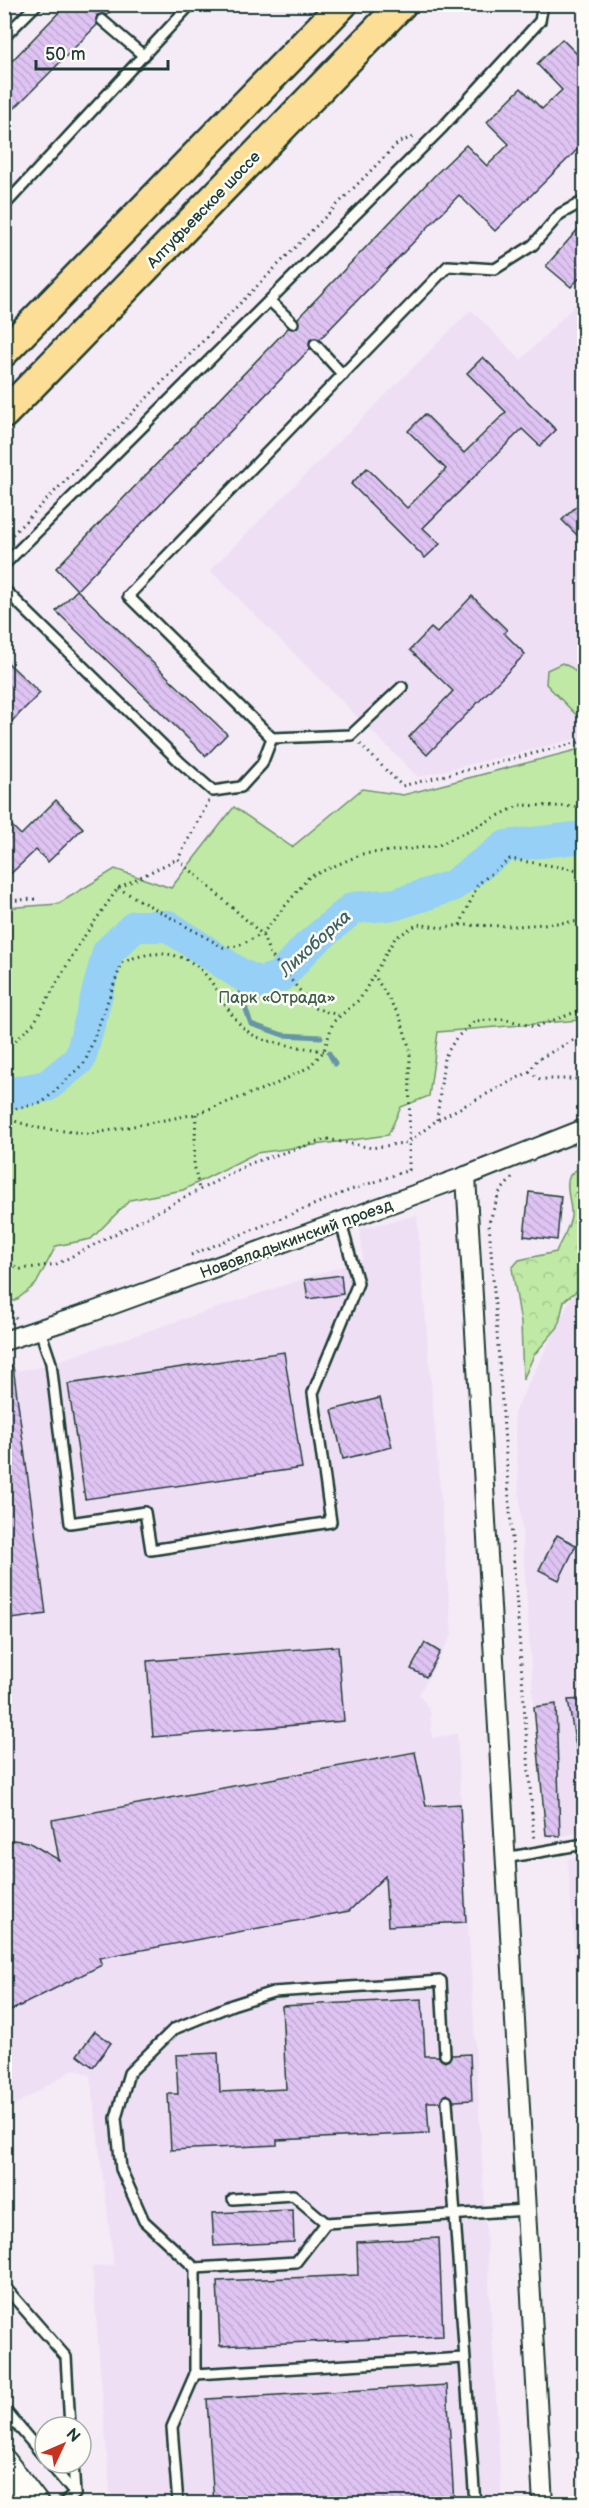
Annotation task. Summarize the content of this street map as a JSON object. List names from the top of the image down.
{
  "streets": {
    "main road": ["Алтуфьевское шоссе"],
    "street": ["Нововладыкинский проезд"]
  },
  "water": ["Лихоборка"],
  "parks": ["Парк «Отрада»"],
  "scale_bar": "50 m",
  "north": "top right"
}
